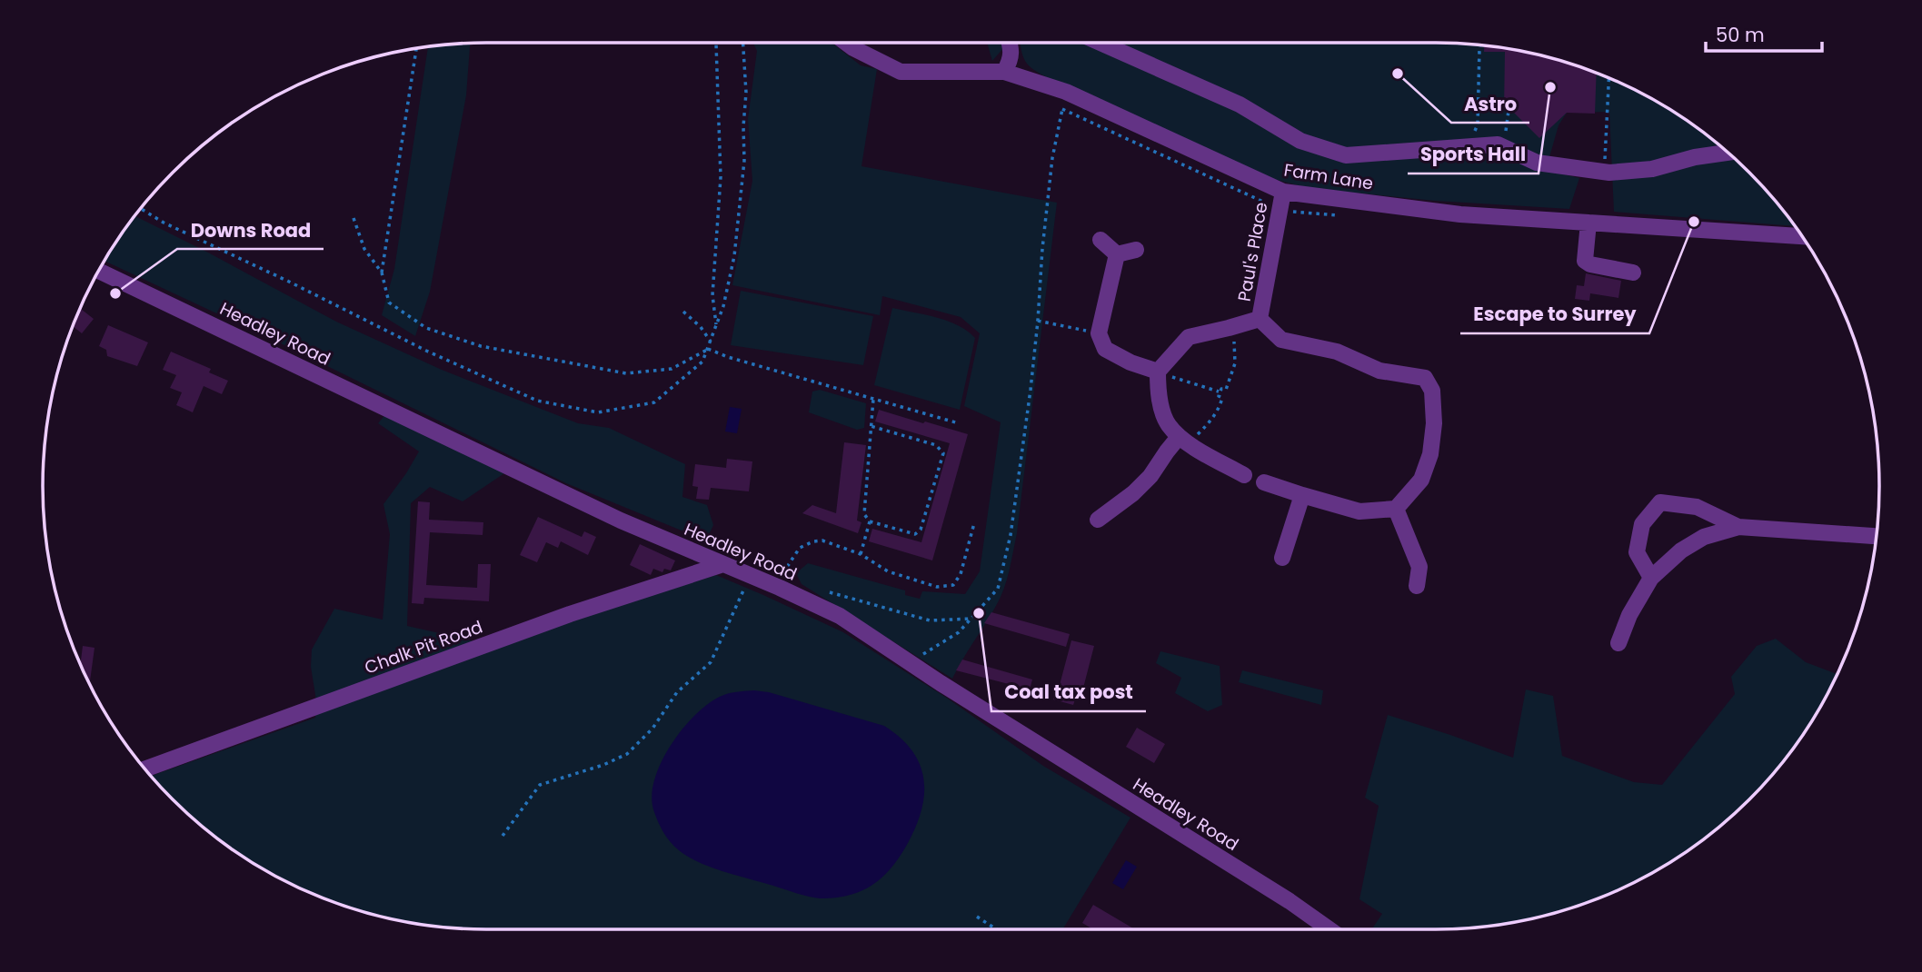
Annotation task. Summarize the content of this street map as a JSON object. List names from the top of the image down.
{
  "streets": {
    "street": [
      "Farm Lane",
      "Paul's Place",
      "Headley Road",
      "Chalk Pit Road"
    ]
  },
  "crossings": [
    ["Farm Lane", "Paul's Place"],
    ["Headley Road", "Chalk Pit Road"]
  ],
  "places": [
    "Astro",
    "Sports Hall",
    "Escape to Surrey",
    "Downs Road",
    "Coal tax post"
  ],
  "scale_bar": "50 m"
}
